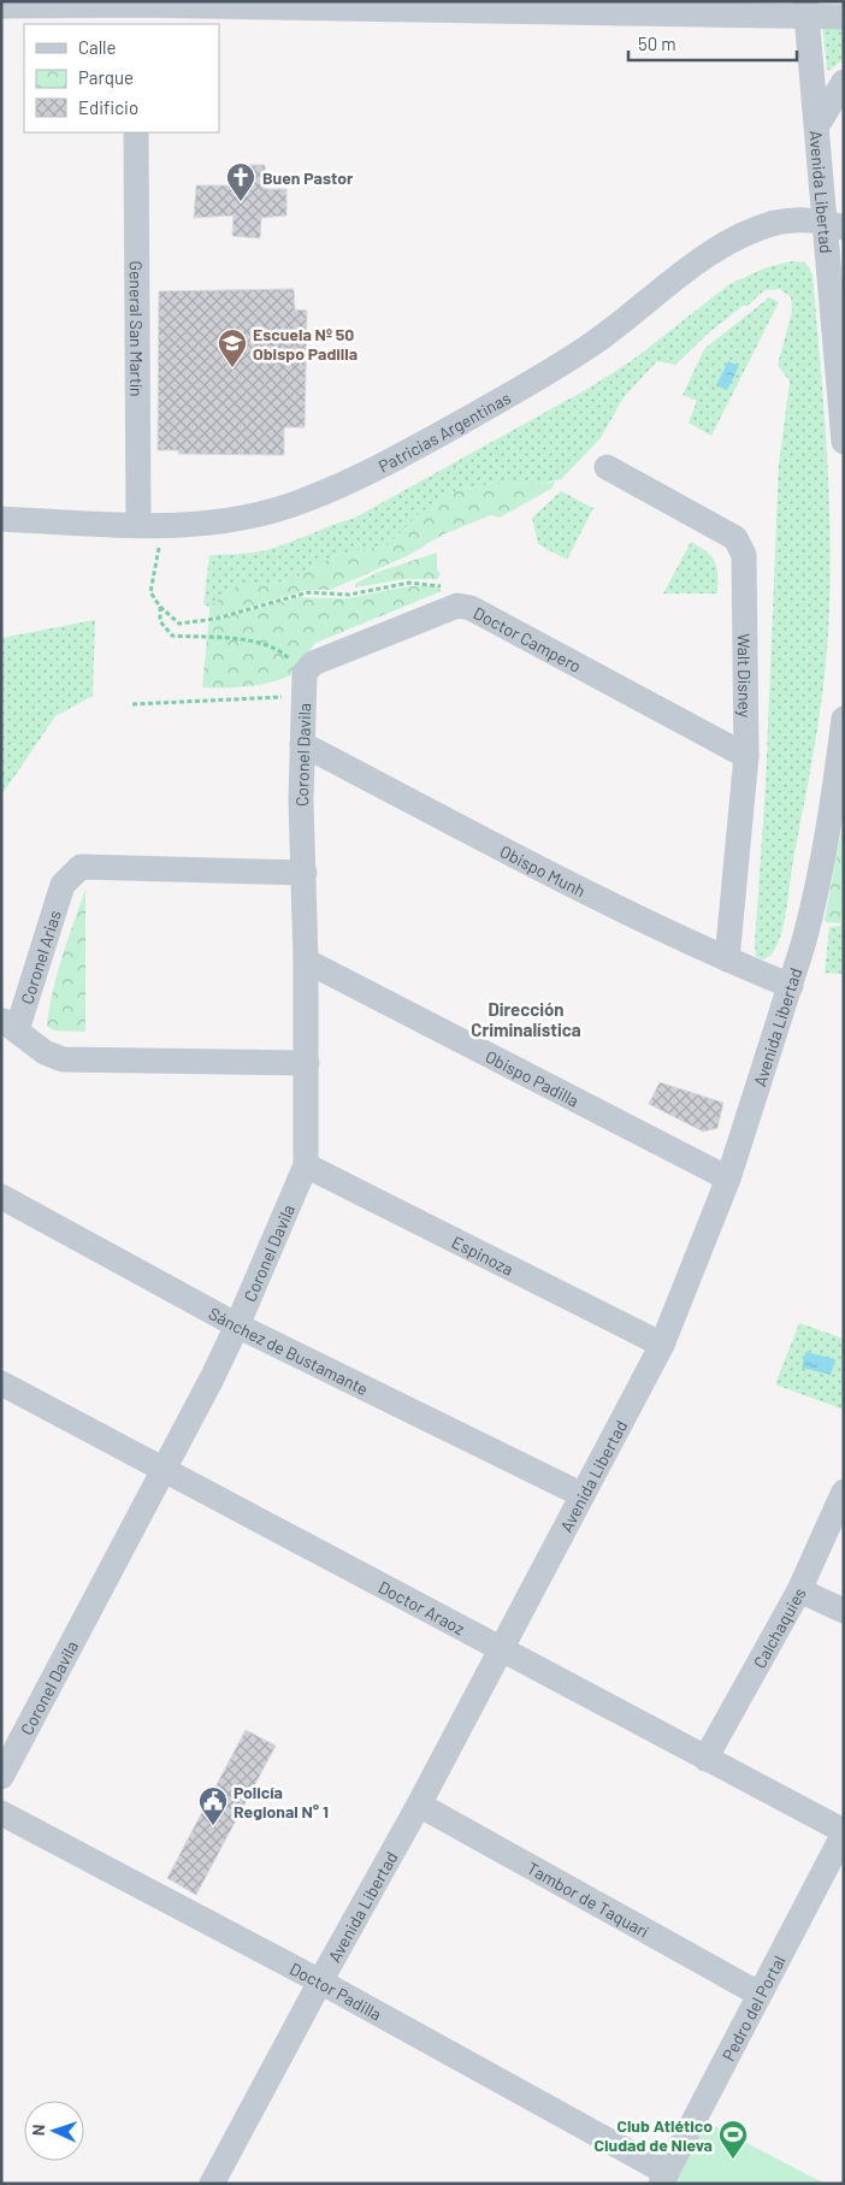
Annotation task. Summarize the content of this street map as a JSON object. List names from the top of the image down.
{
  "streets": {
    "street": [
      "Avenida Libertad",
      "General San Martín",
      "Patricias Argentinas",
      "Doctor Campero",
      "Walt Disney",
      "Coronel Davila",
      "Obispo Munh",
      "Coronel Arias",
      "Obispo Padilla",
      "Espinoza",
      "Sánchez de Bustamante",
      "Doctor Araoz",
      "Calchaquies",
      "Tambor de Taquarí",
      "Doctor Padilla",
      "Pedro del Portal"
    ]
  },
  "crossings": [
    ["Avenida Libertad", "Obispo Munh"],
    ["Avenida Libertad", "Obispo Padilla"],
    ["Avenida Libertad", "Espinoza"],
    ["Avenida Libertad", "Sánchez de Bustamante"],
    ["Avenida Libertad", "Doctor Araoz"],
    ["Avenida Libertad", "Tambor de Taquarí"],
    ["Avenida Libertad", "Doctor Padilla"],
    ["General San Martín", "Patricias Argentinas"],
    ["Doctor Campero", "Walt Disney"],
    ["Doctor Campero", "Coronel Davila"],
    ["Walt Disney", "Obispo Munh"],
    ["Coronel Davila", "Obispo Munh"],
    ["Coronel Davila", "Coronel Arias"],
    ["Coronel Davila", "Obispo Padilla"],
    ["Coronel Davila", "Espinoza"],
    ["Coronel Davila", "Sánchez de Bustamante"],
    ["Coronel Davila", "Doctor Araoz"],
    ["Doctor Araoz", "Calchaquies"],
    ["Doctor Araoz", "Pedro del Portal"],
    ["Tambor de Taquarí", "Pedro del Portal"],
    ["Doctor Padilla", "Pedro del Portal"]
  ],
  "districts": ["Dirección Criminalística"],
  "places": {
    "church": ["Buen Pastor"],
    "school or university": ["Escuela Nº 50 Obispo Padilla"],
    "public building": ["Policía Regional N° 1"],
    "sports": ["Club Atlético Ciudad de Nieva"]
  },
  "legend": ["Calle", "Parque", "Edificio"],
  "scale_bar": "50 m",
  "north": "left"
}
